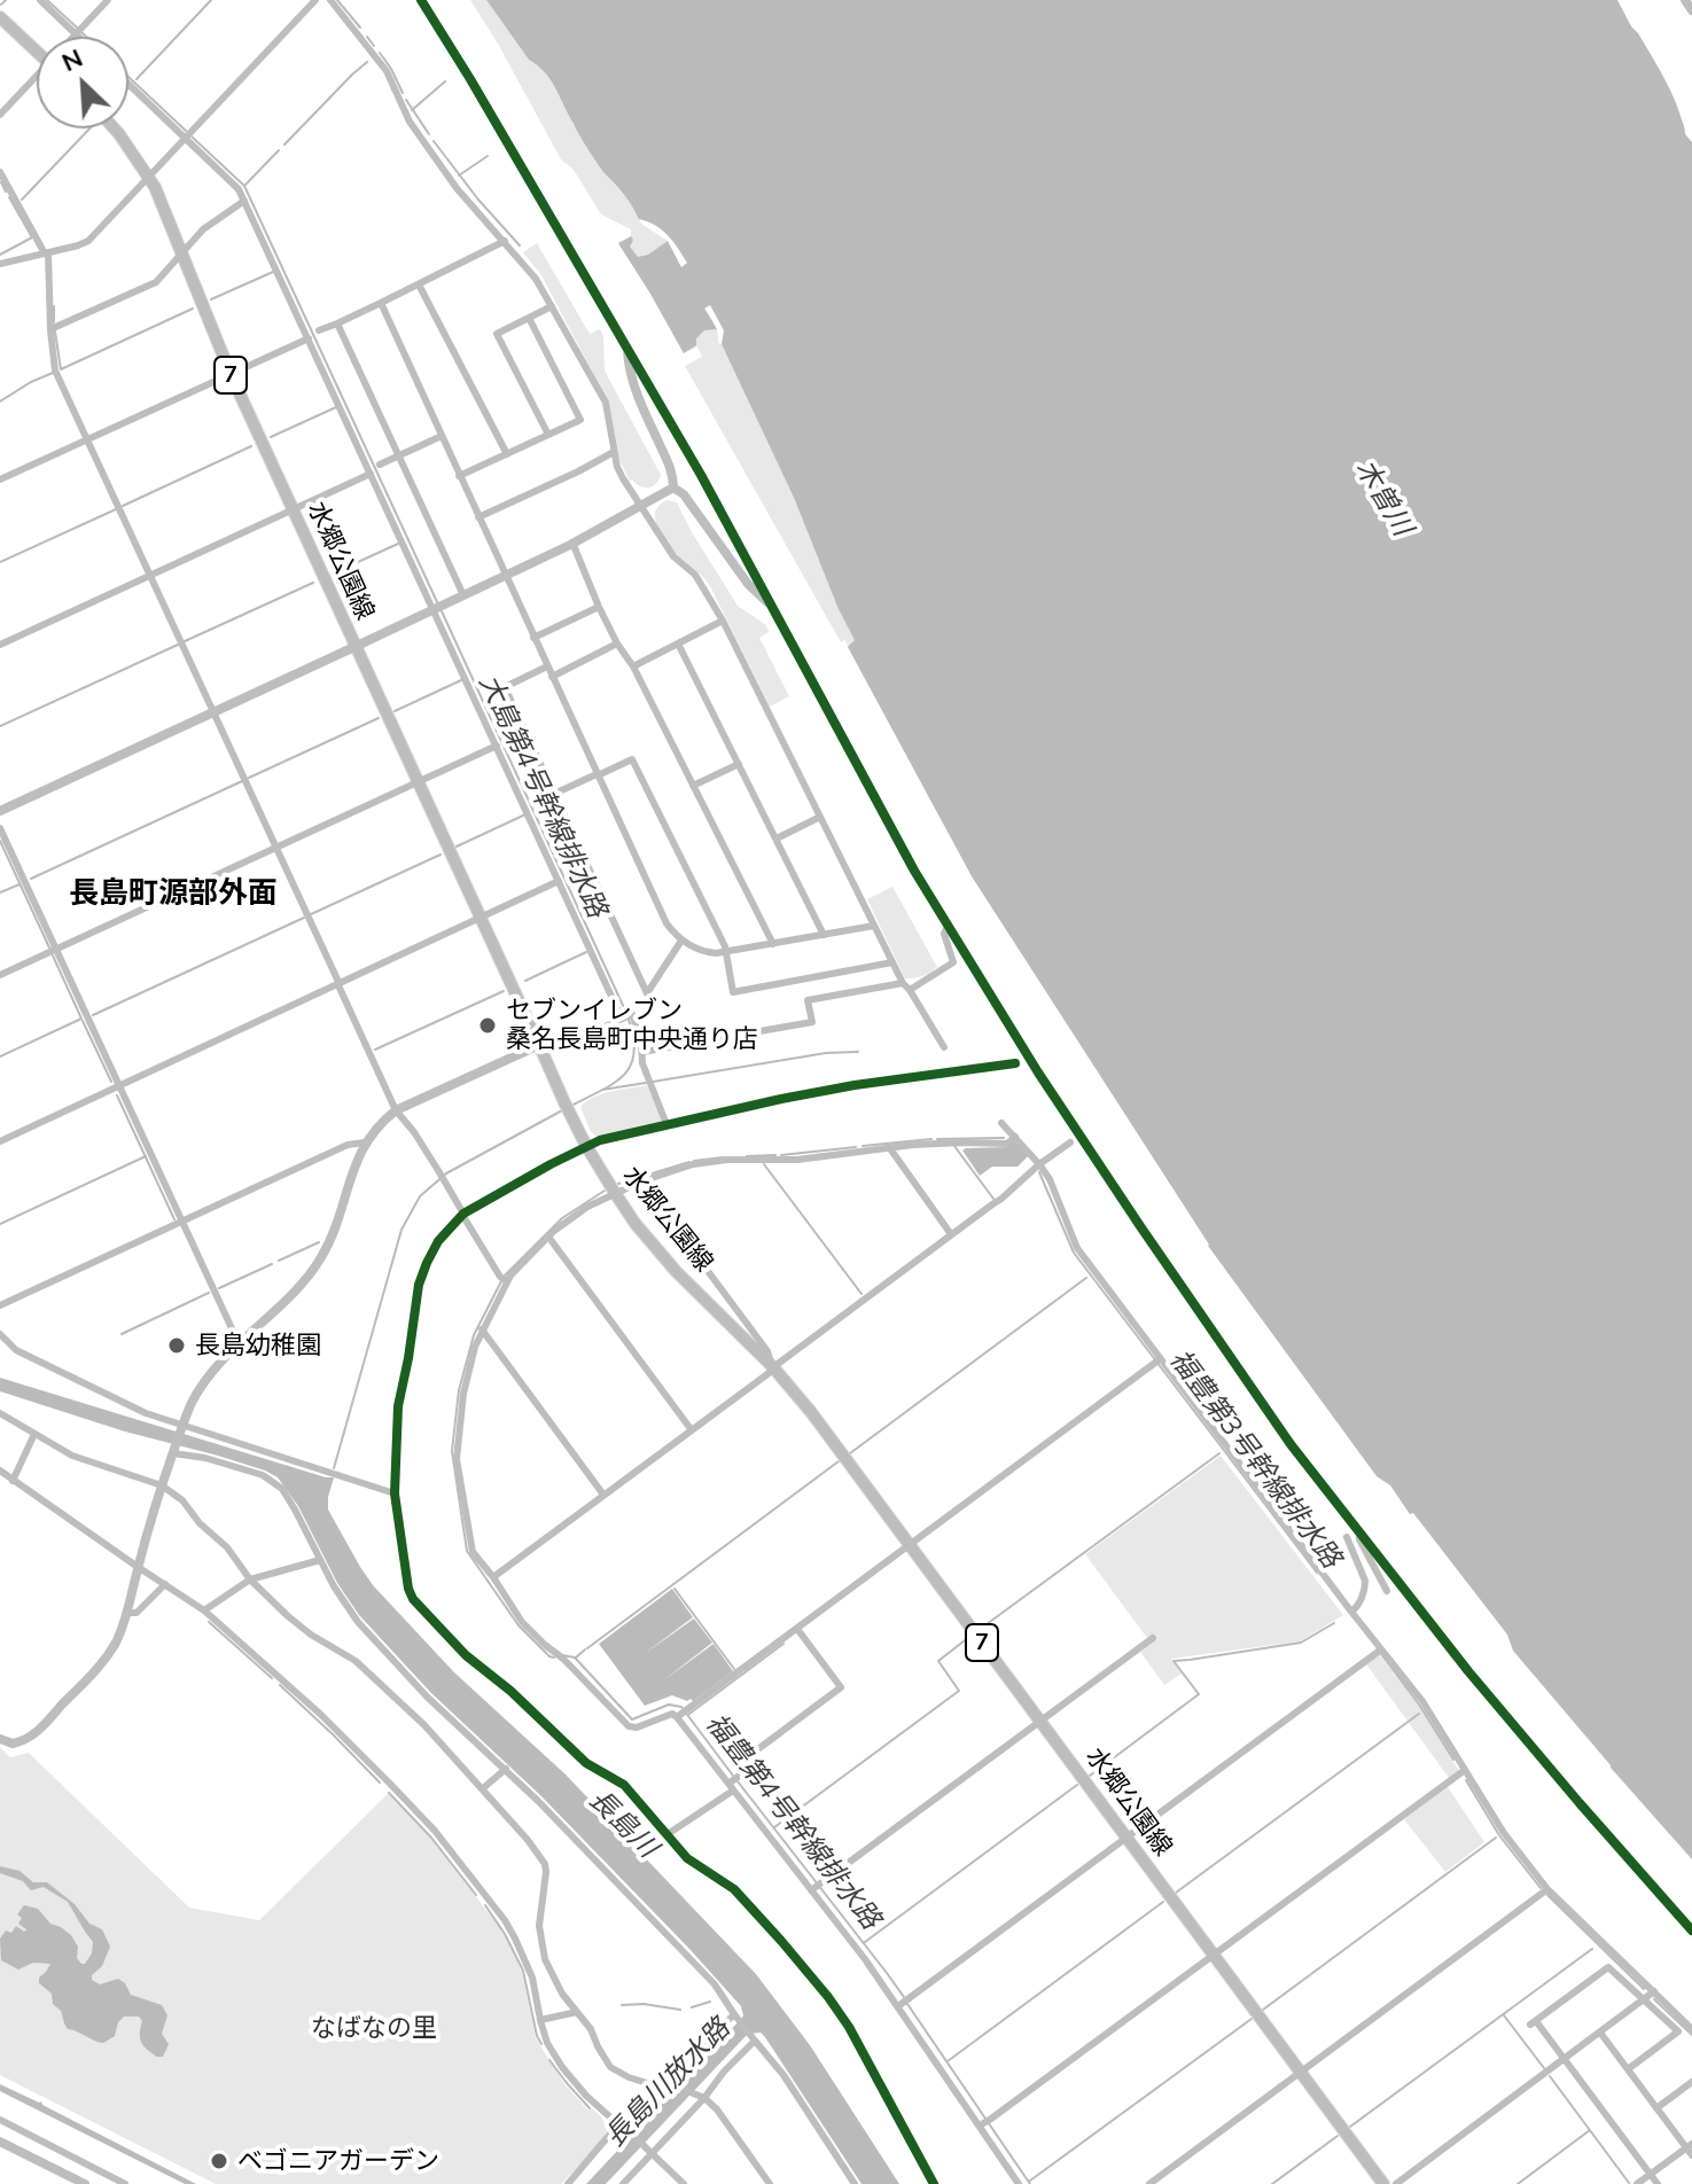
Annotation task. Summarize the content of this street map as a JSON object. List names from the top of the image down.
{
  "streets": {
    "main road": ["7", "水郷公園線"]
  },
  "districts": ["長島町源部外面"],
  "water": [
    "木曽川",
    "大島第4号幹線排水路",
    "福豊第3号幹線排水路",
    "福豊第4号幹線排水路",
    "長島川",
    "長島川放水路"
  ],
  "parks": ["なばなの里"],
  "places": ["セブンイレブン 桑名長島町中央通り店", "長島幼稚園", "ベゴニアガーデン"],
  "north": "top left"
}
